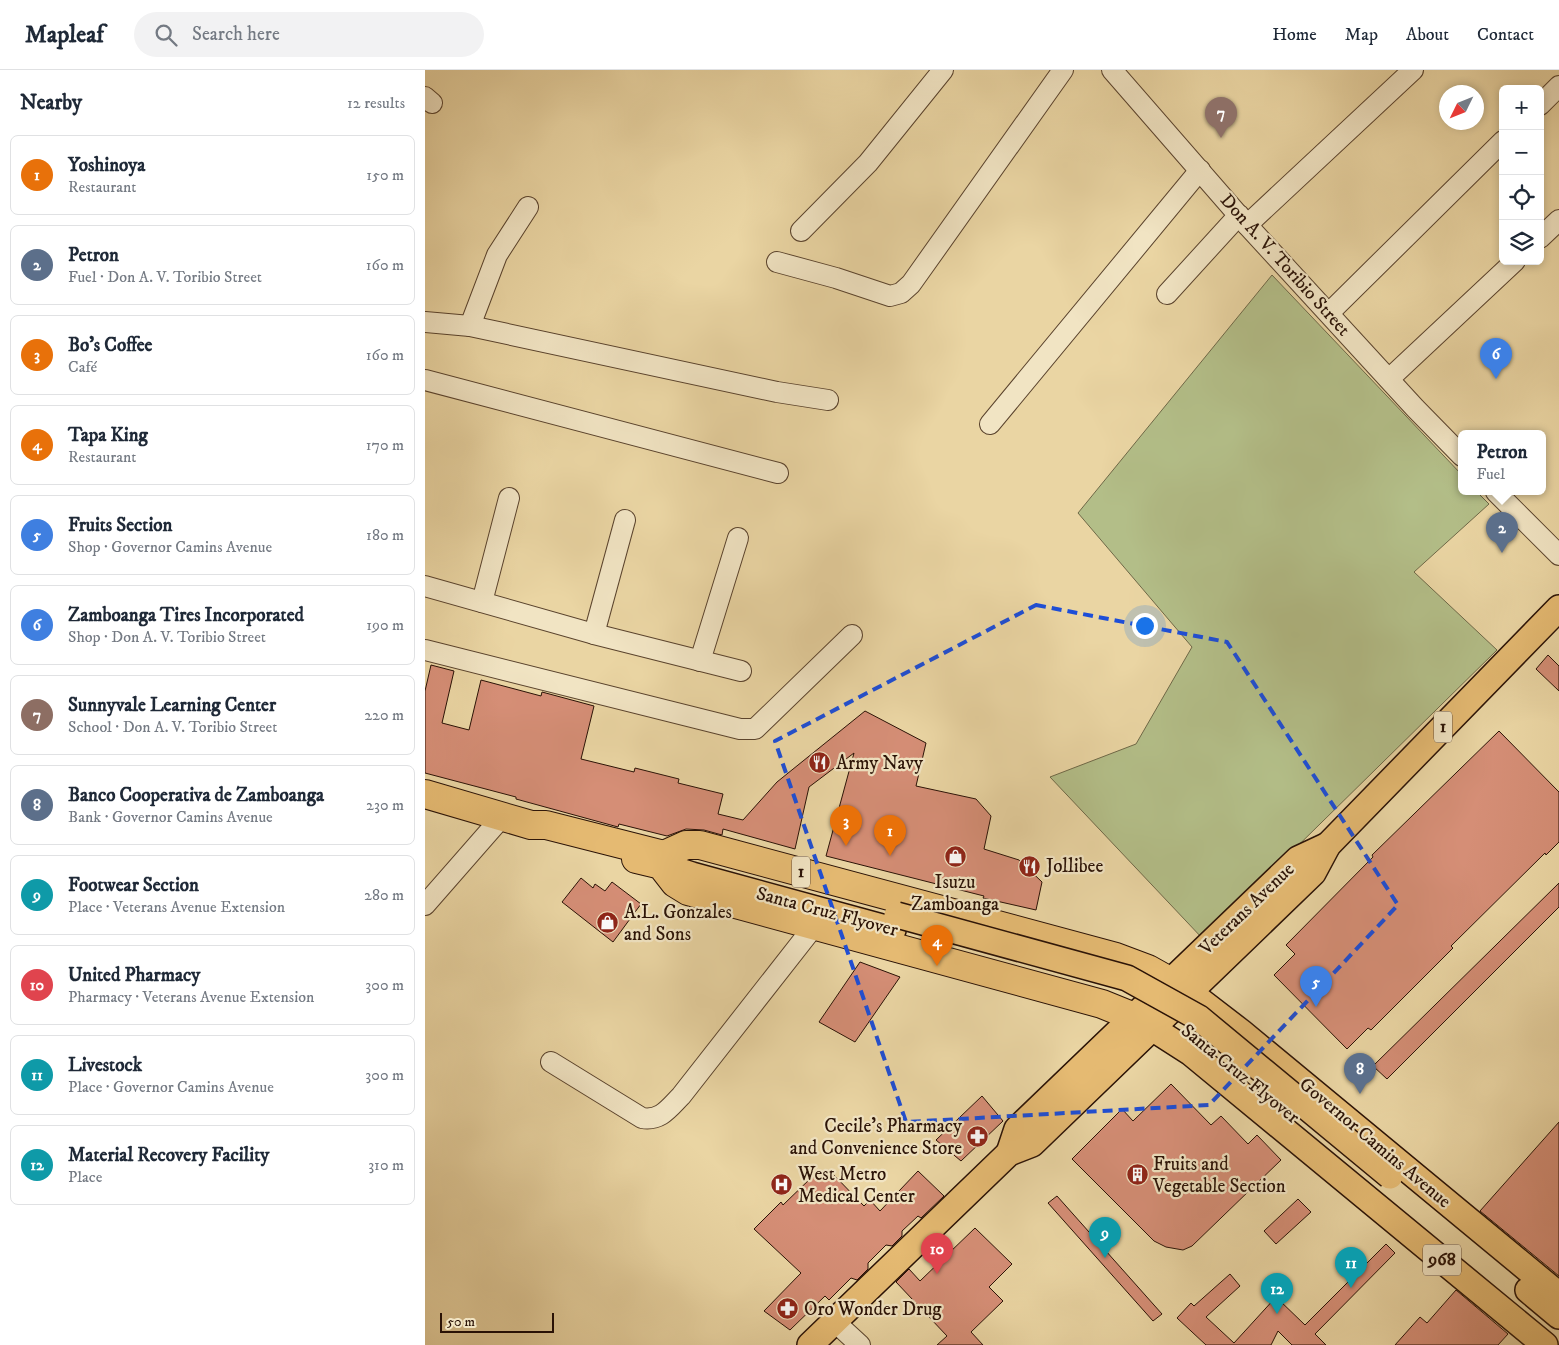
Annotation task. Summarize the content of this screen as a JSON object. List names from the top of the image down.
{
  "streets": {
    "highway": ["1"],
    "main road": [
      "Veterans Avenue",
      "Santa Cruz Flyover",
      "Governor Camins Avenue",
      "968"
    ],
    "street": ["Don A. V. Toribio Street"]
  },
  "crossings": [
    ["1", "Veterans Avenue"],
    ["1", "Santa Cruz Flyover"],
    ["1", "Governor Camins Avenue"],
    ["1", "968"],
    ["Veterans Avenue", "Governor Camins Avenue"]
  ],
  "places": {
    "restaurant": ["Army Navy", "Jollibee"],
    "shop": ["Isuzu Zamboanga", "A.L. Gonzales and Sons"],
    "pharmacy": ["Cecile's Pharmacy and Convenience Store", "Oro Wonder Drug"],
    "building": ["Fruits and Vegetable Section"],
    "hospital": ["West Metro Medical Center"]
  },
  "scale_bar": "50 m",
  "north": "bottom left",
  "page": {
    "header": "Mapleaf",
    "search": "Search here",
    "nav": [
      "Home",
      "Map",
      "About",
      "Contact"
    ],
    "heading": ["Nearby", "12 results"],
    "map_buttons": ["+", "−"],
    "pins": [
      "7",
      "6",
      "2",
      "3",
      "1",
      "4",
      "5",
      "8",
      "9",
      "10",
      "11",
      "12"
    ],
    "list": [
      {
        "mark": "1",
        "name": "Yoshinoya",
        "note": "Restaurant",
        "value": "150 m"
      },
      {
        "mark": "2",
        "name": "Petron",
        "note": "Fuel · Don A. V. Toribio Street",
        "value": "160 m"
      },
      {
        "mark": "3",
        "name": "Bo's Coffee",
        "note": "Café",
        "value": "160 m"
      },
      {
        "mark": "4",
        "name": "Tapa King",
        "note": "Restaurant",
        "value": "170 m"
      },
      {
        "mark": "5",
        "name": "Fruits Section",
        "note": "Shop · Governor Camins Avenue",
        "value": "180 m"
      },
      {
        "mark": "6",
        "name": "Zamboanga Tires Incorporated",
        "note": "Shop · Don A. V. Toribio Street",
        "value": "190 m"
      },
      {
        "mark": "7",
        "name": "Sunnyvale Learning Center",
        "note": "School · Don A. V. Toribio Street",
        "value": "220 m"
      },
      {
        "mark": "8",
        "name": "Banco Cooperativa de Zamboanga",
        "note": "Bank · Governor Camins Avenue",
        "value": "230 m"
      },
      {
        "mark": "9",
        "name": "Footwear Section",
        "note": "Place · Veterans Avenue Extension",
        "value": "280 m"
      },
      {
        "mark": "10",
        "name": "United Pharmacy",
        "note": "Pharmacy · Veterans Avenue Extension",
        "value": "300 m"
      },
      {
        "mark": "11",
        "name": "Livestock",
        "note": "Place · Governor Camins Avenue",
        "value": "300 m"
      },
      {
        "mark": "12",
        "name": "Material Recovery Facility",
        "note": "Place",
        "value": "310 m"
      }
    ],
    "popup": ["Petron", "Fuel"],
    "scale": "50 m"
  }
}
